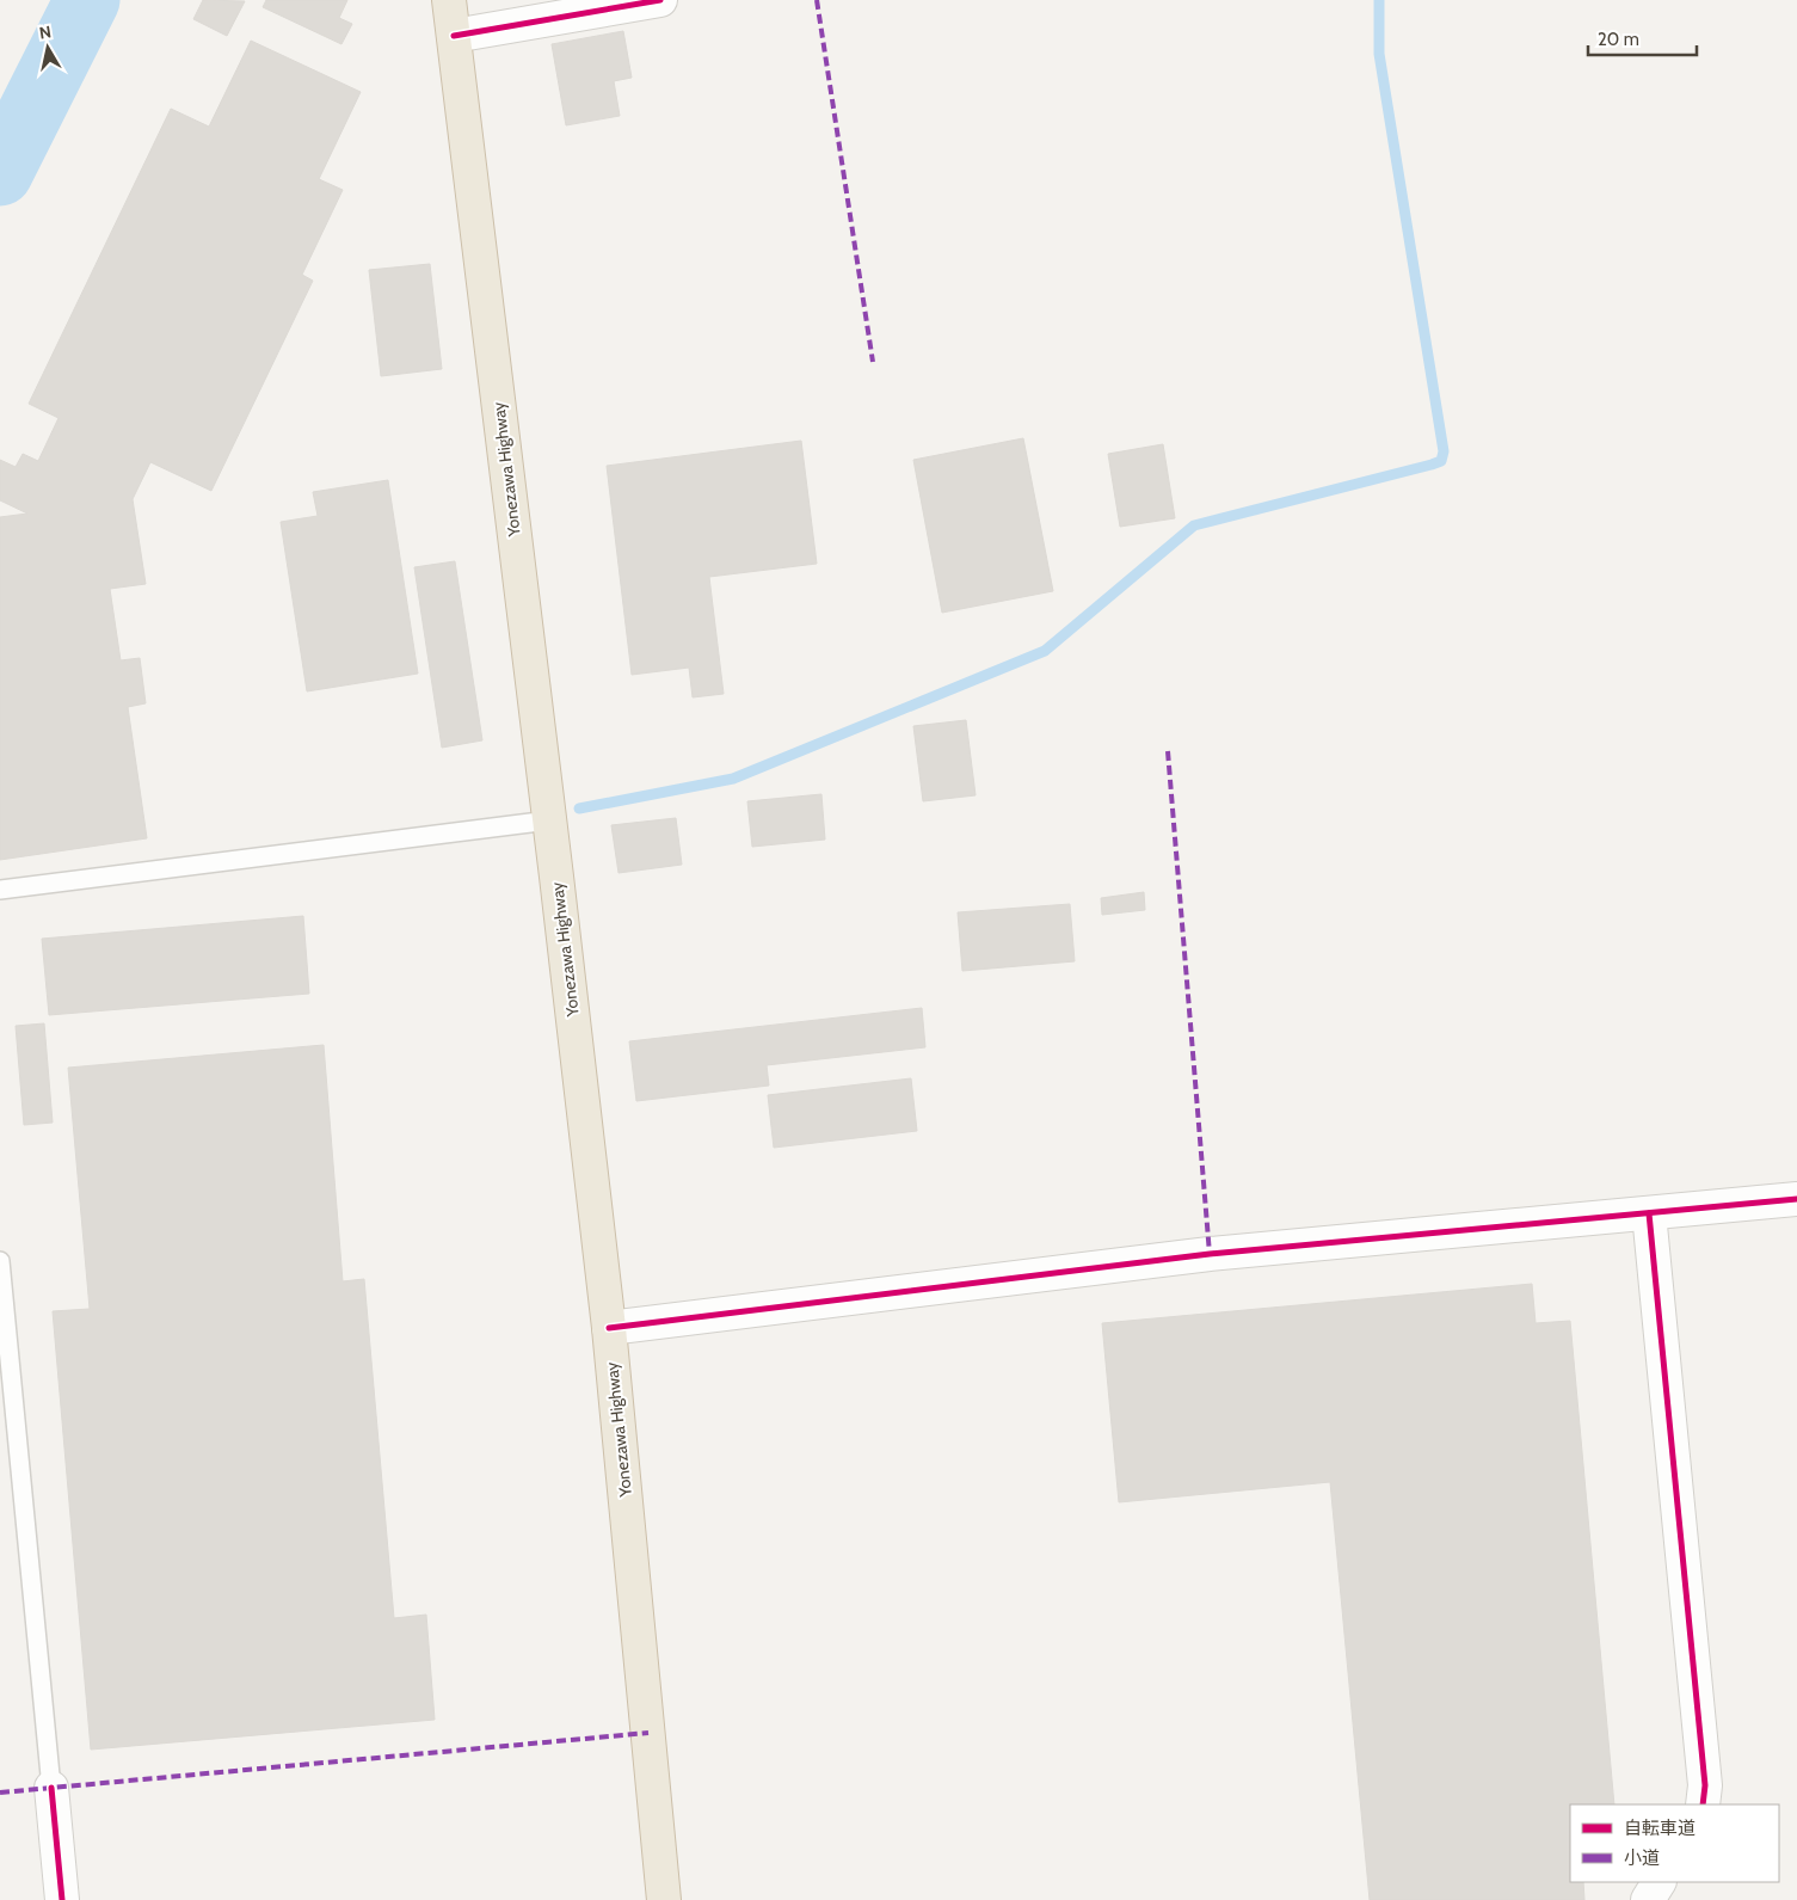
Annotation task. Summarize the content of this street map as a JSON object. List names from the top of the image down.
{
  "streets": {
    "highway": ["Yonezawa Highway"]
  },
  "legend": ["自転車道", "小道"],
  "scale_bar": "20 m",
  "north": "top"
}
